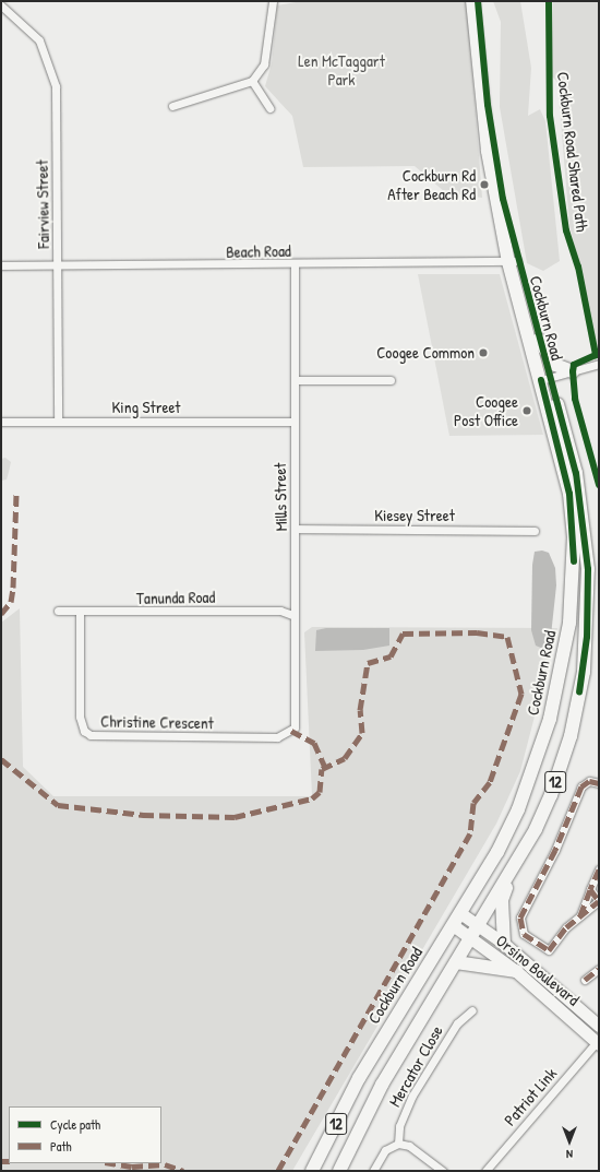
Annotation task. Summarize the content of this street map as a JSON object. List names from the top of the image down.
{
  "streets": {
    "main road": ["Cockburn Road", "12", "Orsino Boulevard"],
    "street": [
      "Fairview Street",
      "Beach Road",
      "King Street",
      "Mills Street",
      "Kiesey Street",
      "Tanunda Road",
      "Christine Crescent",
      "Mercator Close",
      "Patriot Link"
    ],
    "cycle path": ["Cockburn Road Shared Path"]
  },
  "crossings": [
    ["Fairview Street", "Beach Road"],
    ["Fairview Street", "King Street"],
    ["Beach Road", "Cockburn Road"],
    ["Beach Road", "Mills Street"],
    ["Cockburn Road", "Orsino Boulevard"],
    ["King Street", "Mills Street"],
    ["Mills Street", "Kiesey Street"],
    ["Mills Street", "Tanunda Road"],
    ["Mills Street", "Christine Crescent"],
    ["Tanunda Road", "Christine Crescent"],
    ["Orsino Boulevard", "Patriot Link"]
  ],
  "parks": ["Len McTaggart Park"],
  "places": ["Cockburn Rd After Beach Rd", "Coogee Common", "Coogee Post Office"],
  "legend": ["Cycle path", "Path"],
  "north": "bottom"
}
